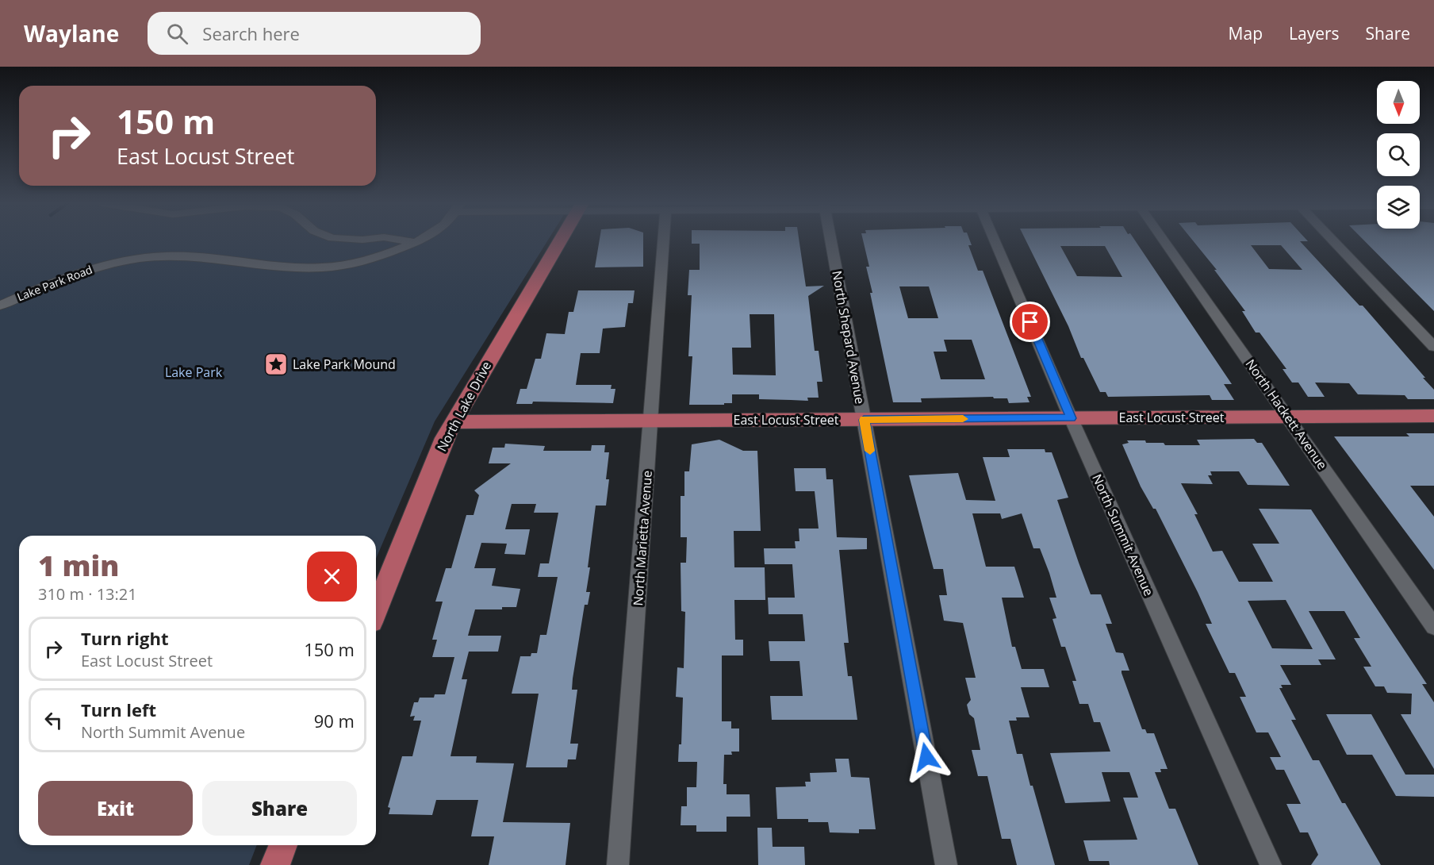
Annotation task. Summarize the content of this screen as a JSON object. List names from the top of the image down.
{
  "streets": {
    "main road": ["North Lake Drive", "East Locust Street"],
    "street": [
      "Lake Park Road",
      "North Shepard Avenue",
      "North Hackett Avenue",
      "North Summit Avenue",
      "North Marietta Avenue"
    ]
  },
  "crossings": [
    ["North Shepard Avenue", "East Locust Street"],
    ["North Lake Drive", "East Locust Street"],
    ["North Hackett Avenue", "East Locust Street"],
    ["East Locust Street", "North Summit Avenue"],
    ["East Locust Street", "North Marietta Avenue"]
  ],
  "parks": ["Lake Park"],
  "places": {
    "place": ["Lake Park Mound"]
  },
  "north": "bottom",
  "page": {
    "header": "Waylane",
    "search": "Search here",
    "nav": ["Map", "Layers", "Share"],
    "turn": ["150 m", "East Locust Street"],
    "heading": ["1 min", "310 m · 13:21"],
    "list": [
      {
        "name": "Turn right",
        "note": "East Locust Street",
        "value": "150 m"
      },
      {
        "name": "Turn left",
        "note": "North Summit Avenue",
        "value": "90 m"
      }
    ],
    "buttons": ["Exit", "Share"]
  }
}
